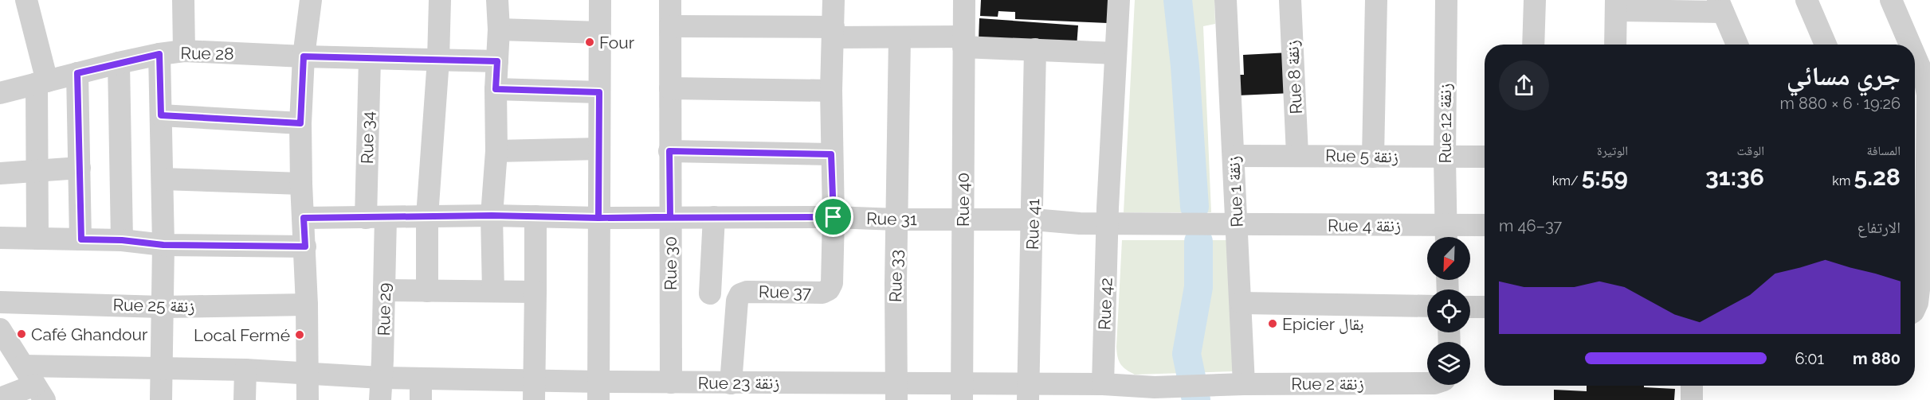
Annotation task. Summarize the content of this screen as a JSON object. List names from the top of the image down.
{
  "streets": {
    "street": [
      "Rue 28",
      "Rue 8 زنقة",
      "Rue 12 زنقة",
      "Rue 34",
      "Rue 5 زنقة",
      "Rue 1 زنقة",
      "Rue 40",
      "Rue 31",
      "Rue 41",
      "Rue 4 زنقة",
      "Rue 30",
      "Rue 33",
      "Rue 37",
      "Rue 42",
      "Rue 25 زنقة",
      "Rue 29",
      "Rue 23 زنقة",
      "Rue 2 زنقة"
    ]
  },
  "crossings": [
    ["Rue 28", "Rue 34"],
    ["Rue 8 زنقة", "Rue 5 زنقة"],
    ["Rue 12 زنقة", "Rue 5 زنقة"],
    ["Rue 12 زنقة", "Rue 4 زنقة"],
    ["Rue 34", "Rue 31"],
    ["Rue 34", "Rue 29"],
    ["Rue 5 زنقة", "Rue 1 زنقة"],
    ["Rue 1 زنقة", "Rue 4 زنقة"],
    ["Rue 1 زنقة", "Rue 2 زنقة"],
    ["Rue 40", "Rue 31"],
    ["Rue 40", "Rue 23 زنقة"],
    ["Rue 31", "Rue 41"],
    ["Rue 31", "Rue 4 زنقة"],
    ["Rue 31", "Rue 30"],
    ["Rue 31", "Rue 33"],
    ["Rue 31", "Rue 37"],
    ["Rue 31", "Rue 42"],
    ["Rue 31", "Rue 29"],
    ["Rue 41", "Rue 23 زنقة"],
    ["Rue 4 زنقة", "Rue 42"],
    ["Rue 30", "Rue 23 زنقة"],
    ["Rue 33", "Rue 23 زنقة"],
    ["Rue 37", "Rue 23 زنقة"],
    ["Rue 42", "Rue 23 زنقة"],
    ["Rue 29", "Rue 23 زنقة"],
    ["Rue 23 زنقة", "Rue 2 زنقة"]
  ],
  "places": [
    "Four",
    "Epicier بقال",
    "Café Ghandour",
    "Local Fermé"
  ],
  "north": "bottom left",
  "page": {
    "heading": ["جري مسائي", "19:26 · 6 × 880 m"],
    "stats": [
      ["المسافة", "5.28 km"],
      ["الوقت", "31:36"],
      ["الوتيرة", "5:59 /km"]
    ],
    "chart": ["الارتفاع", "37–46 m"],
    "list": [
      {
        "name": "880 m",
        "note": "6:01"
      }
    ]
  }
}
